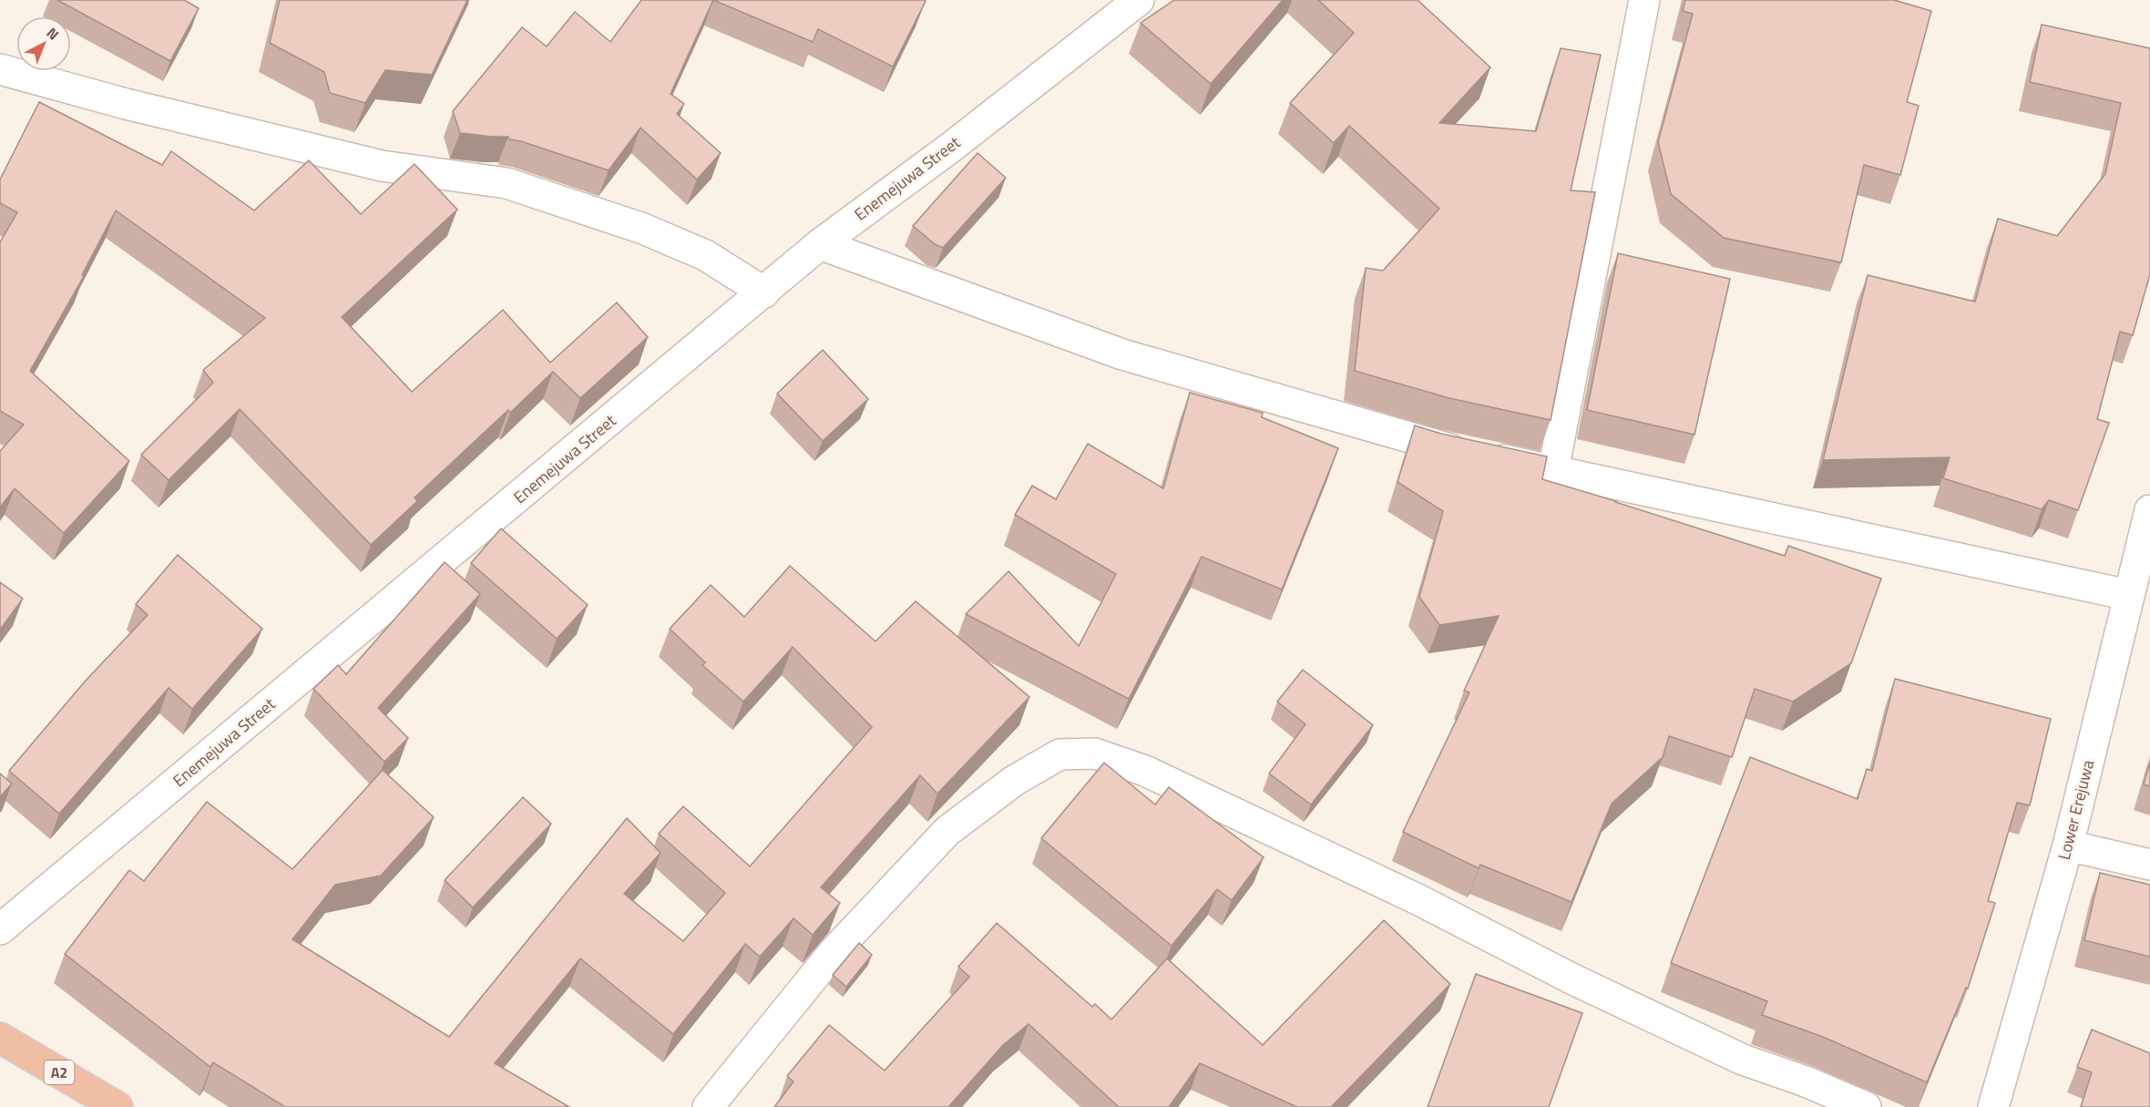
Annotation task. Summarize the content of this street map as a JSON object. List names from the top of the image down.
{
  "streets": {
    "highway": ["A2"],
    "street": ["Enemejuwa Street", "Lower Erejuwa"]
  },
  "north": "top right"
}
